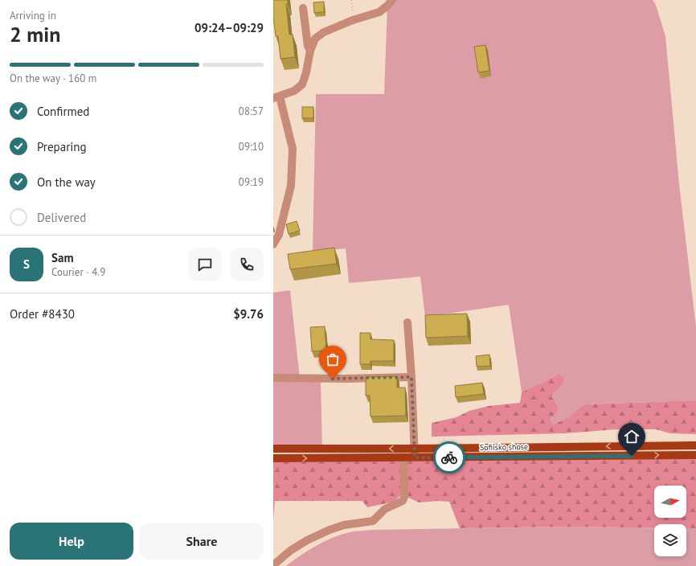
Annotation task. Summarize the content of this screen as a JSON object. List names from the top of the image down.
{
  "streets": {
    "main road": ["Sofiisko shose"]
  },
  "north": "right",
  "page": {
    "heading": ["2 min", "Arriving in", "09:24–09:29"],
    "panel": [
      "Sam",
      "Courier · 4.9",
      "Order #8430",
      "$9.76"
    ],
    "bar": "On the way · 160 m",
    "list": [
      ["Confirmed", "08:57"],
      ["Preparing", "09:10"],
      ["On the way", "09:19"],
      "Delivered"
    ],
    "round": "S",
    "buttons": ["Help", "Share"]
  }
}
